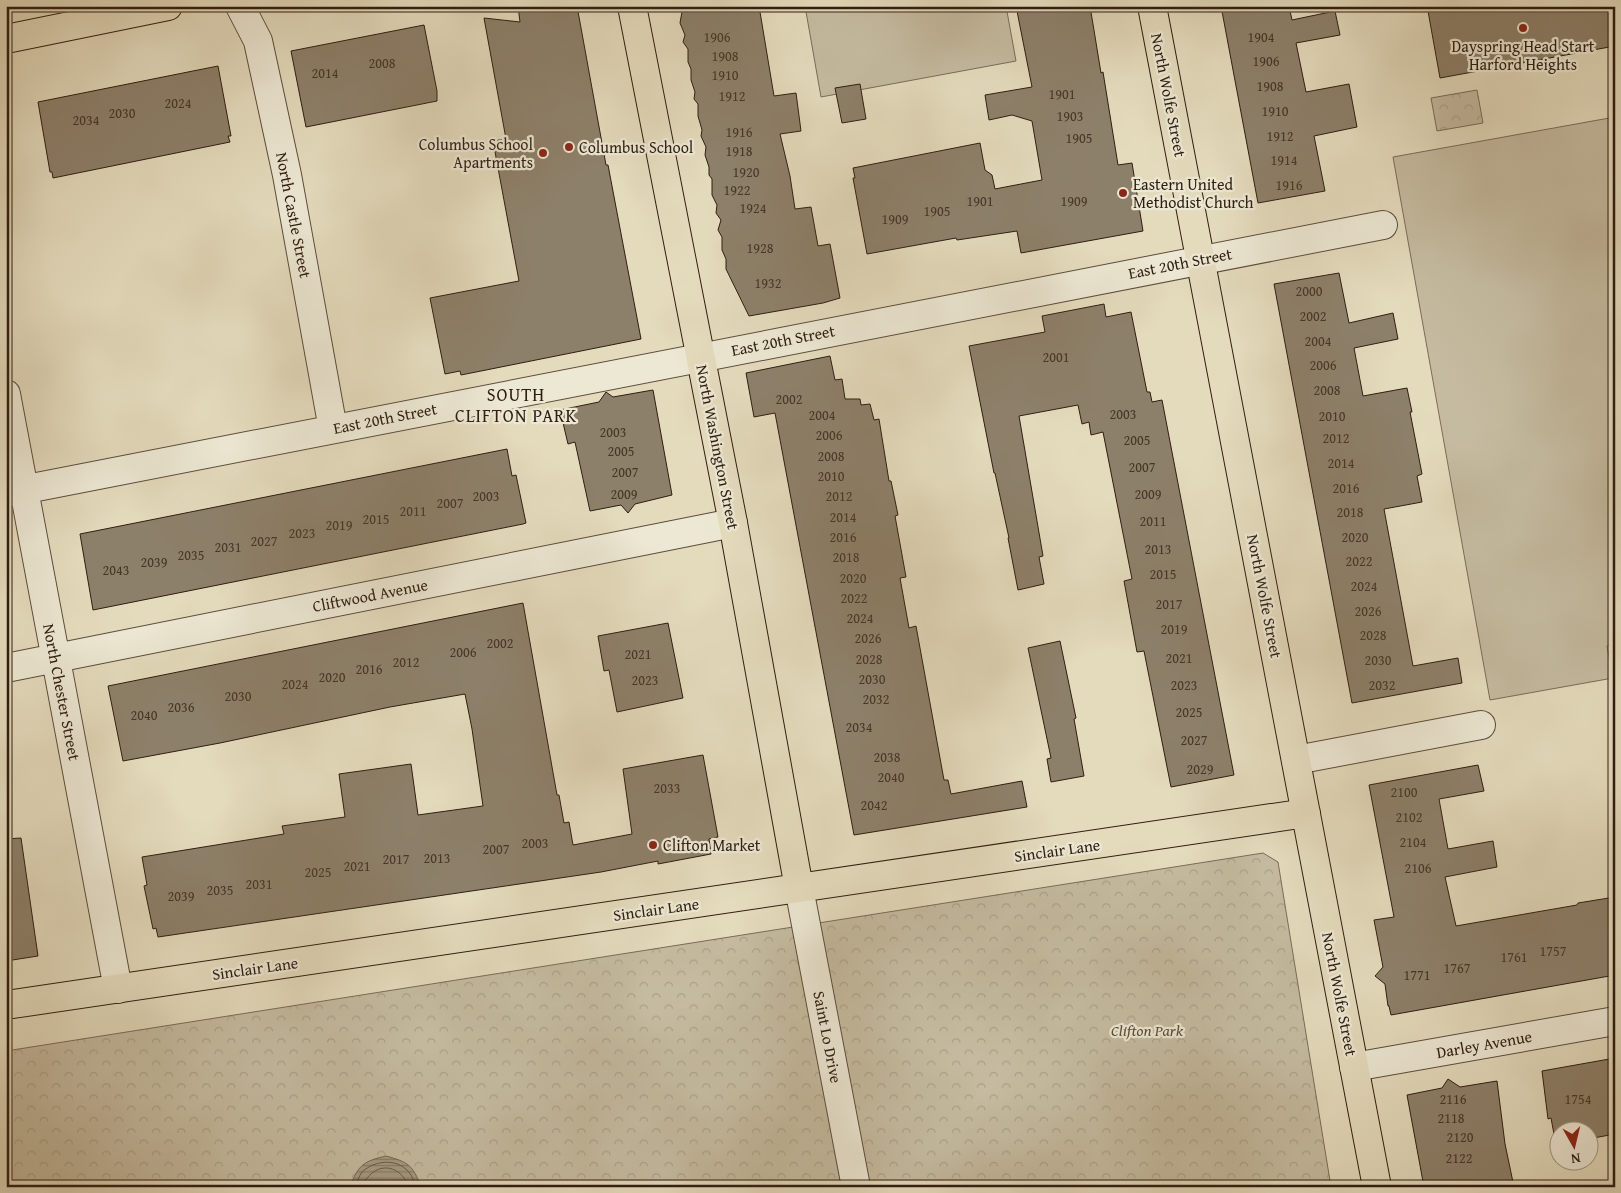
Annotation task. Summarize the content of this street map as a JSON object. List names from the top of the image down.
{
  "streets": {
    "main road": ["North Wolfe Street", "North Washington Street", "Sinclair Lane"],
    "street": [
      "North Castle Street",
      "East 20th Street",
      "Cliftwood Avenue",
      "North Chester Street",
      "Saint Lo Drive",
      "Darley Avenue"
    ]
  },
  "crossings": [
    ["North Wolfe Street", "East 20th Street"],
    ["North Wolfe Street", "Sinclair Lane"],
    ["North Wolfe Street", "Darley Avenue"],
    ["North Castle Street", "East 20th Street"],
    ["East 20th Street", "North Washington Street"],
    ["East 20th Street", "North Chester Street"],
    ["North Washington Street", "Cliftwood Avenue"],
    ["North Washington Street", "Sinclair Lane"],
    ["North Washington Street", "Saint Lo Drive"],
    ["Cliftwood Avenue", "North Chester Street"],
    ["North Chester Street", "Sinclair Lane"],
    ["Sinclair Lane", "Saint Lo Drive"]
  ],
  "districts": ["SOUTH CLIFTON PARK"],
  "parks": ["Clifton Park"],
  "places": [
    "Dayspring Head Start Harford Heights",
    "Columbus School",
    "Columbus School Apartments",
    "Eastern United Methodist Church",
    "Clifton Market"
  ],
  "house_numbers": [
    "1906",
    "1904",
    "1908",
    "1906",
    "2008",
    "2014",
    "1910",
    "1908",
    "1901",
    "1912",
    "2024",
    "1910",
    "2030",
    "1903",
    "2034",
    "1916",
    "1912",
    "1905",
    "1918",
    "1914",
    "1920",
    "1916",
    "1922",
    "1901",
    "1909",
    "1924",
    "1905",
    "1909",
    "1928",
    "1932",
    "2000",
    "2002",
    "2004",
    "2001",
    "2006",
    "2008",
    "2002",
    "2003",
    "2004",
    "2010",
    "2003",
    "2006",
    "2012",
    "2005",
    "2005",
    "2008",
    "2014",
    "2007",
    "2007",
    "2010",
    "2016",
    "2009",
    "2009",
    "2003",
    "2012",
    "2007",
    "2011",
    "2018",
    "2014",
    "2015",
    "2011",
    "2019",
    "2023",
    "2016",
    "2020",
    "2027",
    "2031",
    "2013",
    "2035",
    "2018",
    "2022",
    "2039",
    "2043",
    "2015",
    "2020",
    "2024",
    "2022",
    "2017",
    "2026",
    "2024",
    "2019",
    "2028",
    "2026",
    "2002",
    "2006",
    "2021",
    "2021",
    "2028",
    "2030",
    "2012",
    "2016",
    "2020",
    "2030",
    "2023",
    "2024",
    "2023",
    "2032",
    "2030",
    "2032",
    "2036",
    "2025",
    "2040",
    "2034",
    "2027",
    "2038",
    "2029",
    "2040",
    "2033",
    "2100",
    "2042",
    "2102",
    "2104",
    "2003",
    "2007",
    "2013",
    "2017",
    "2021",
    "2106",
    "2025",
    "2031",
    "2035",
    "2039",
    "1757",
    "1761",
    "1767",
    "1771",
    "2116",
    "1754",
    "2118",
    "2120",
    "2122"
  ],
  "north": "bottom"
}
